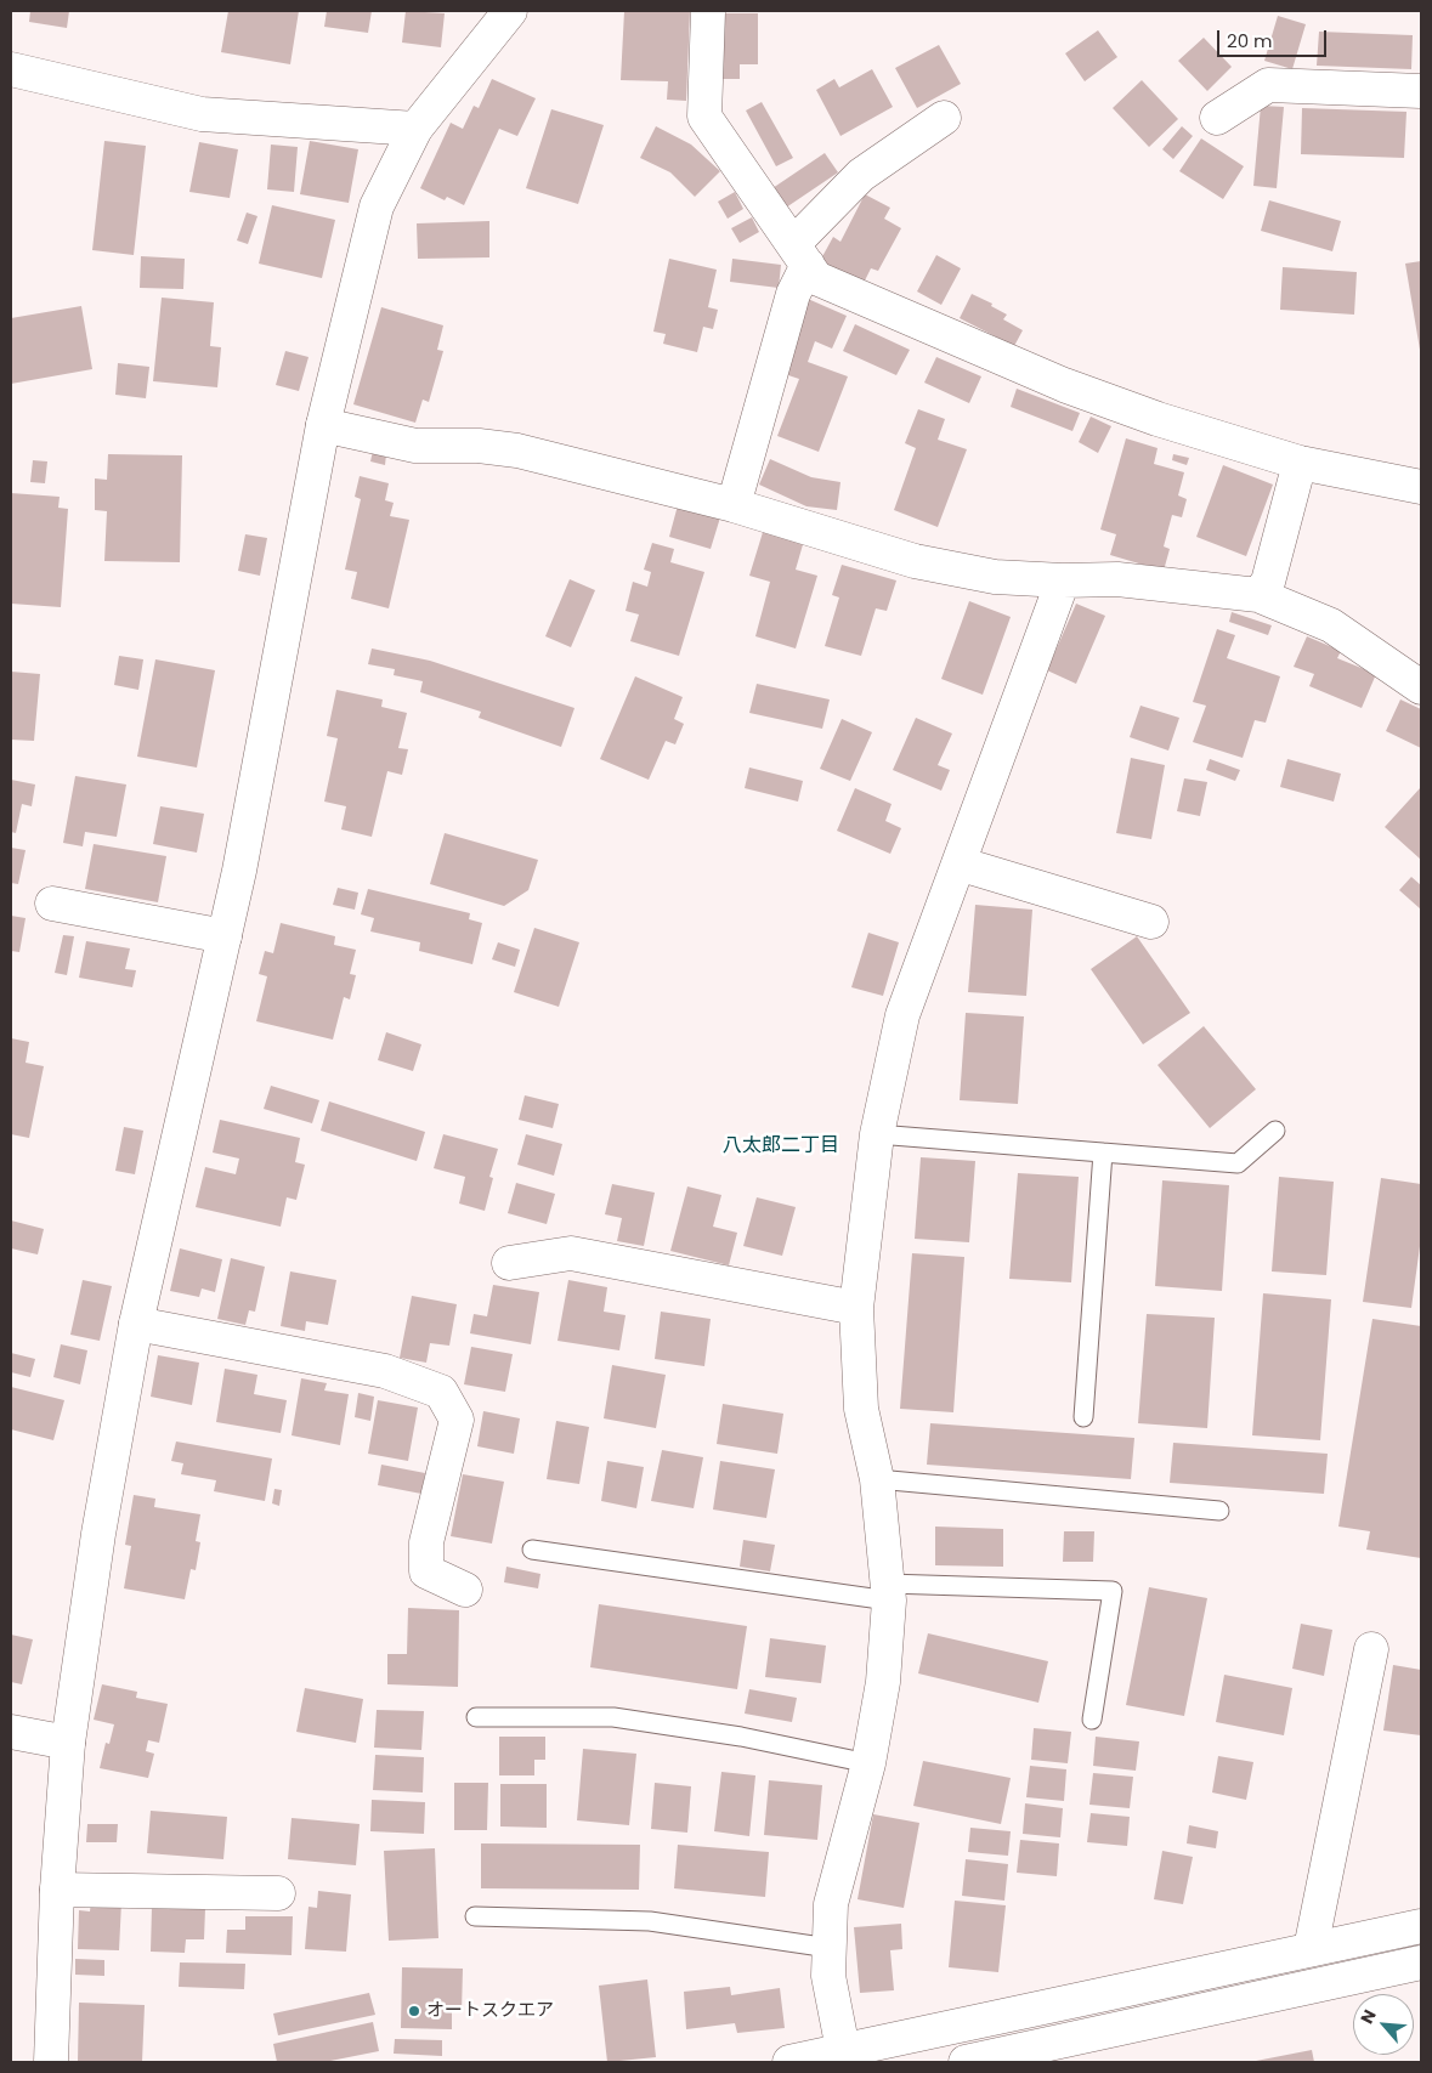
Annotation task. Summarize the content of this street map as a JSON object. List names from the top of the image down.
{
  "districts": ["八太郎二丁目"],
  "places": ["オートスクエア"],
  "scale_bar": "20 m",
  "north": "top left"
}
